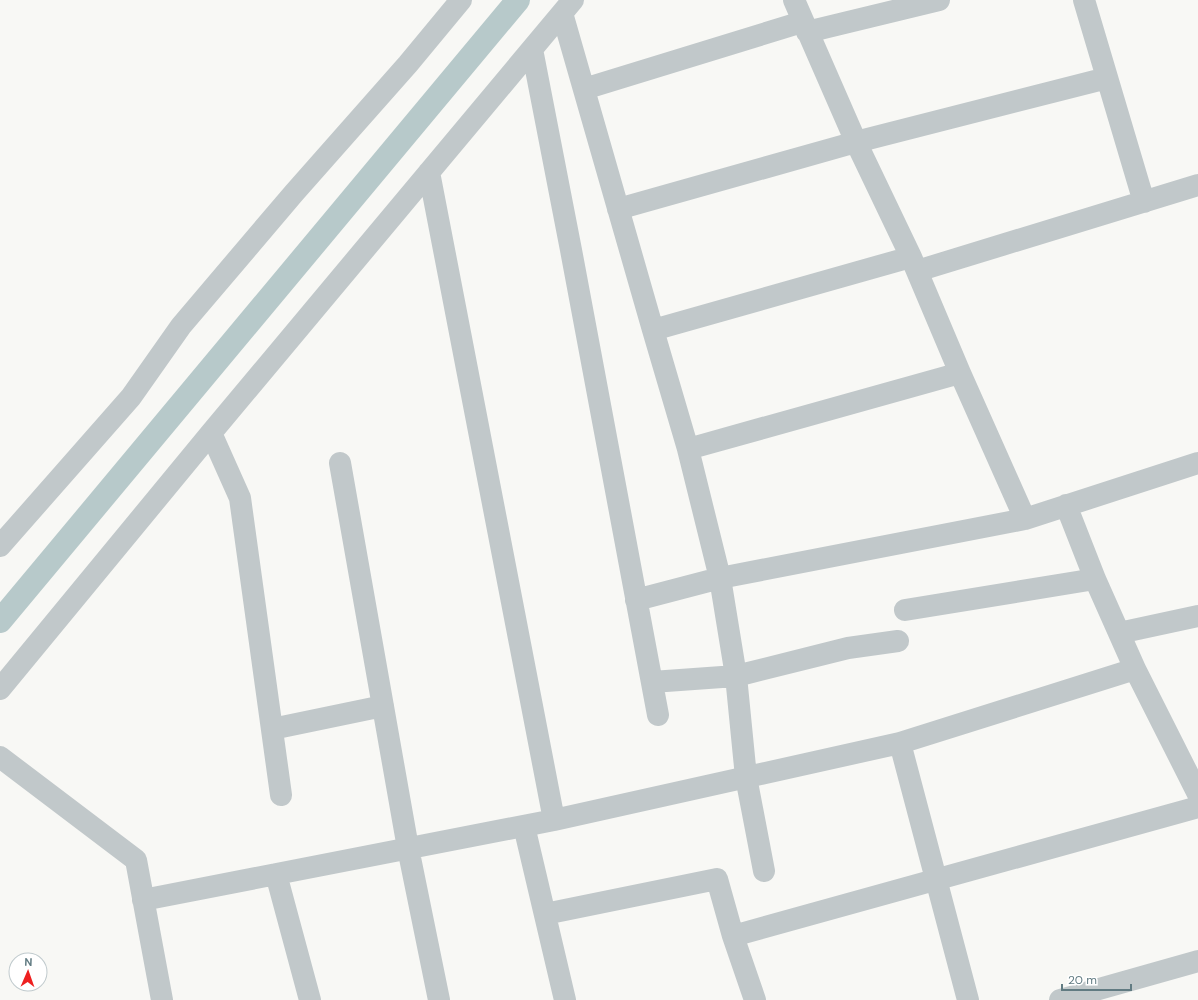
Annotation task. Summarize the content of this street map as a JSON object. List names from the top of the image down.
{
  "scale_bar": "20 m",
  "north": "top"
}
